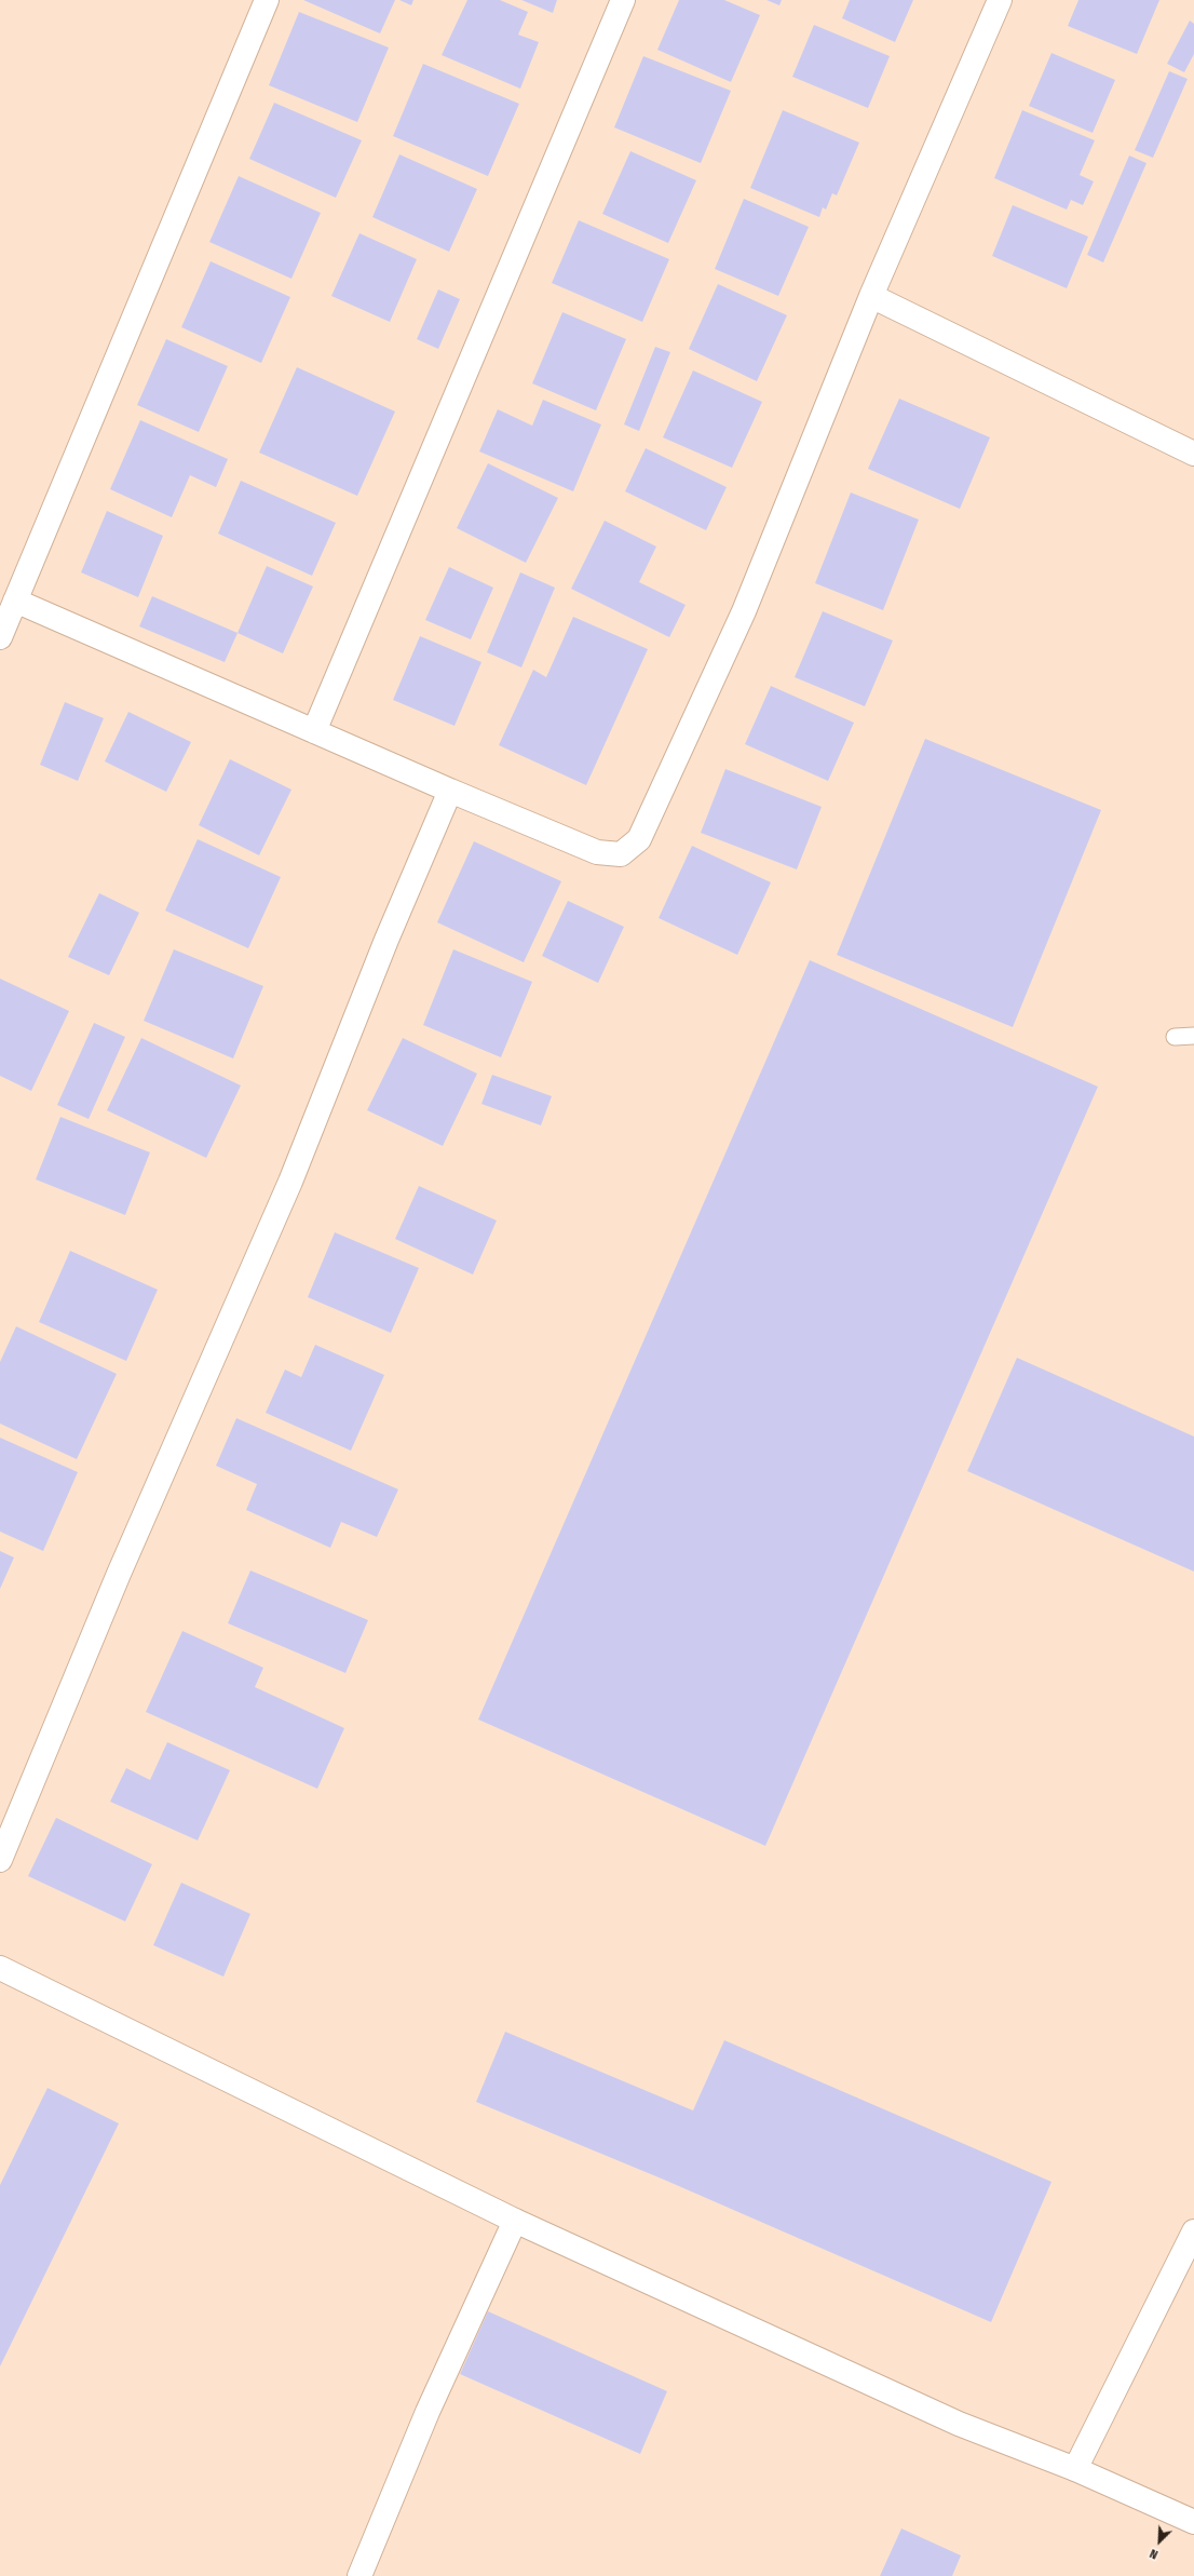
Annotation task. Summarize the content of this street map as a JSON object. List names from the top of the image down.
{
  "north": "bottom left"
}
